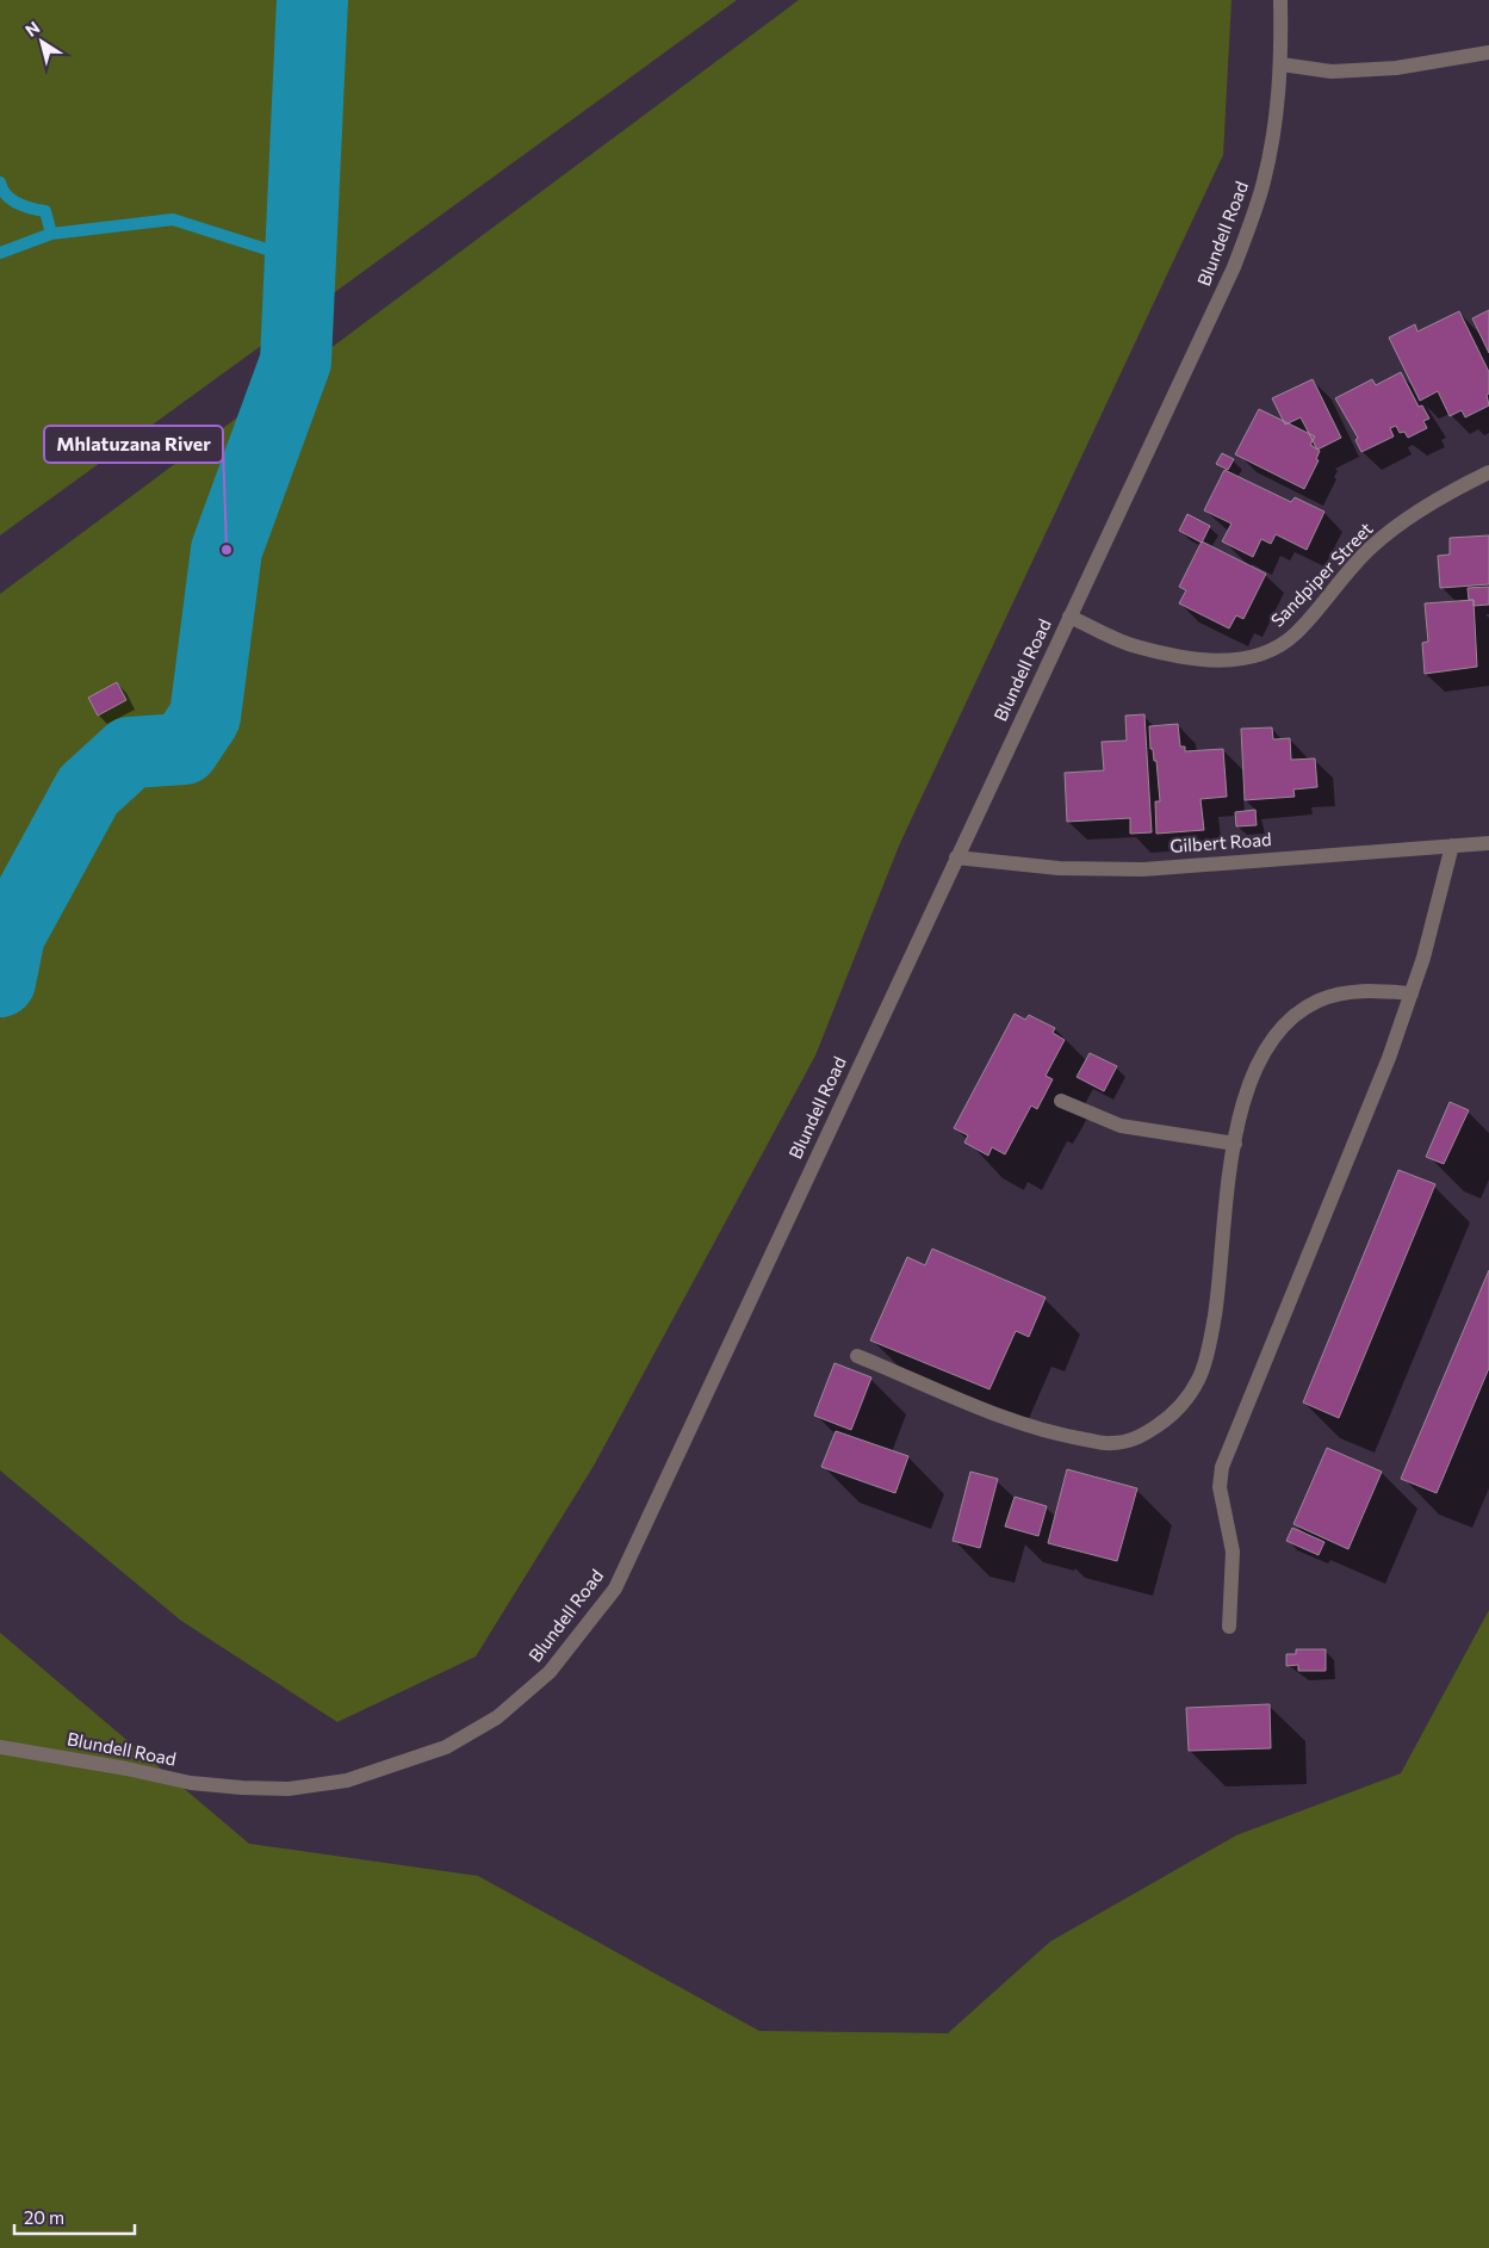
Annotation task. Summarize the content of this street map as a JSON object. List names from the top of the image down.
{
  "streets": {
    "street": ["Blundell Road", "Sandpiper Street", "Gilbert Road"]
  },
  "crossings": [
    ["Blundell Road", "Sandpiper Street"],
    ["Blundell Road", "Gilbert Road"]
  ],
  "places": ["Mhlatuzana River"],
  "scale_bar": "20 m",
  "north": "top left"
}
